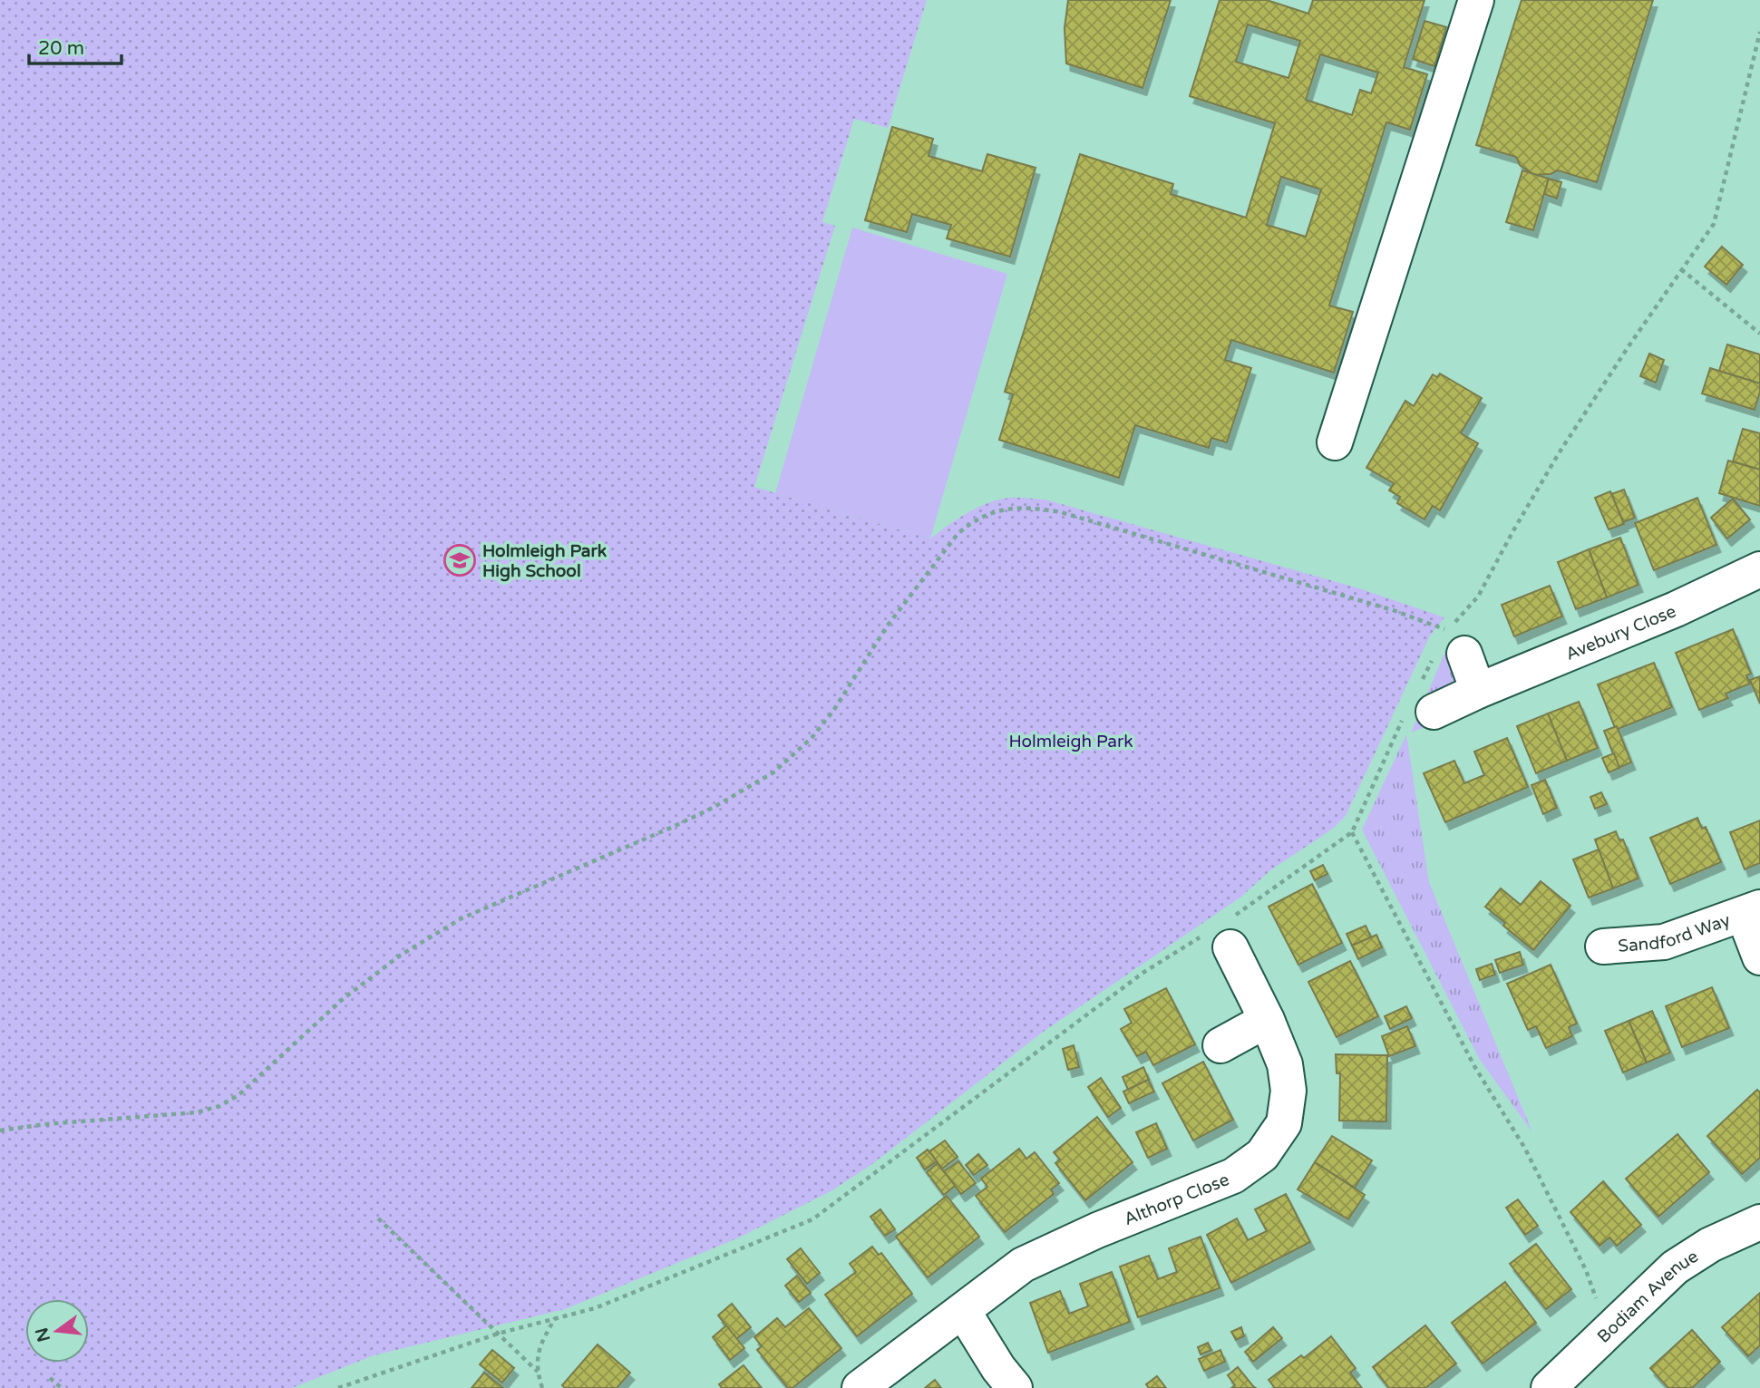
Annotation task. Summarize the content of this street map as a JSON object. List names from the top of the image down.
{
  "streets": {
    "street": [
      "Avebury Close",
      "Sandford Way",
      "Althorp Close",
      "Bodiam Avenue"
    ]
  },
  "parks": ["Holmleigh Park"],
  "places": {
    "school or university": ["Holmleigh Park High School"]
  },
  "scale_bar": "20 m",
  "north": "left"
}
